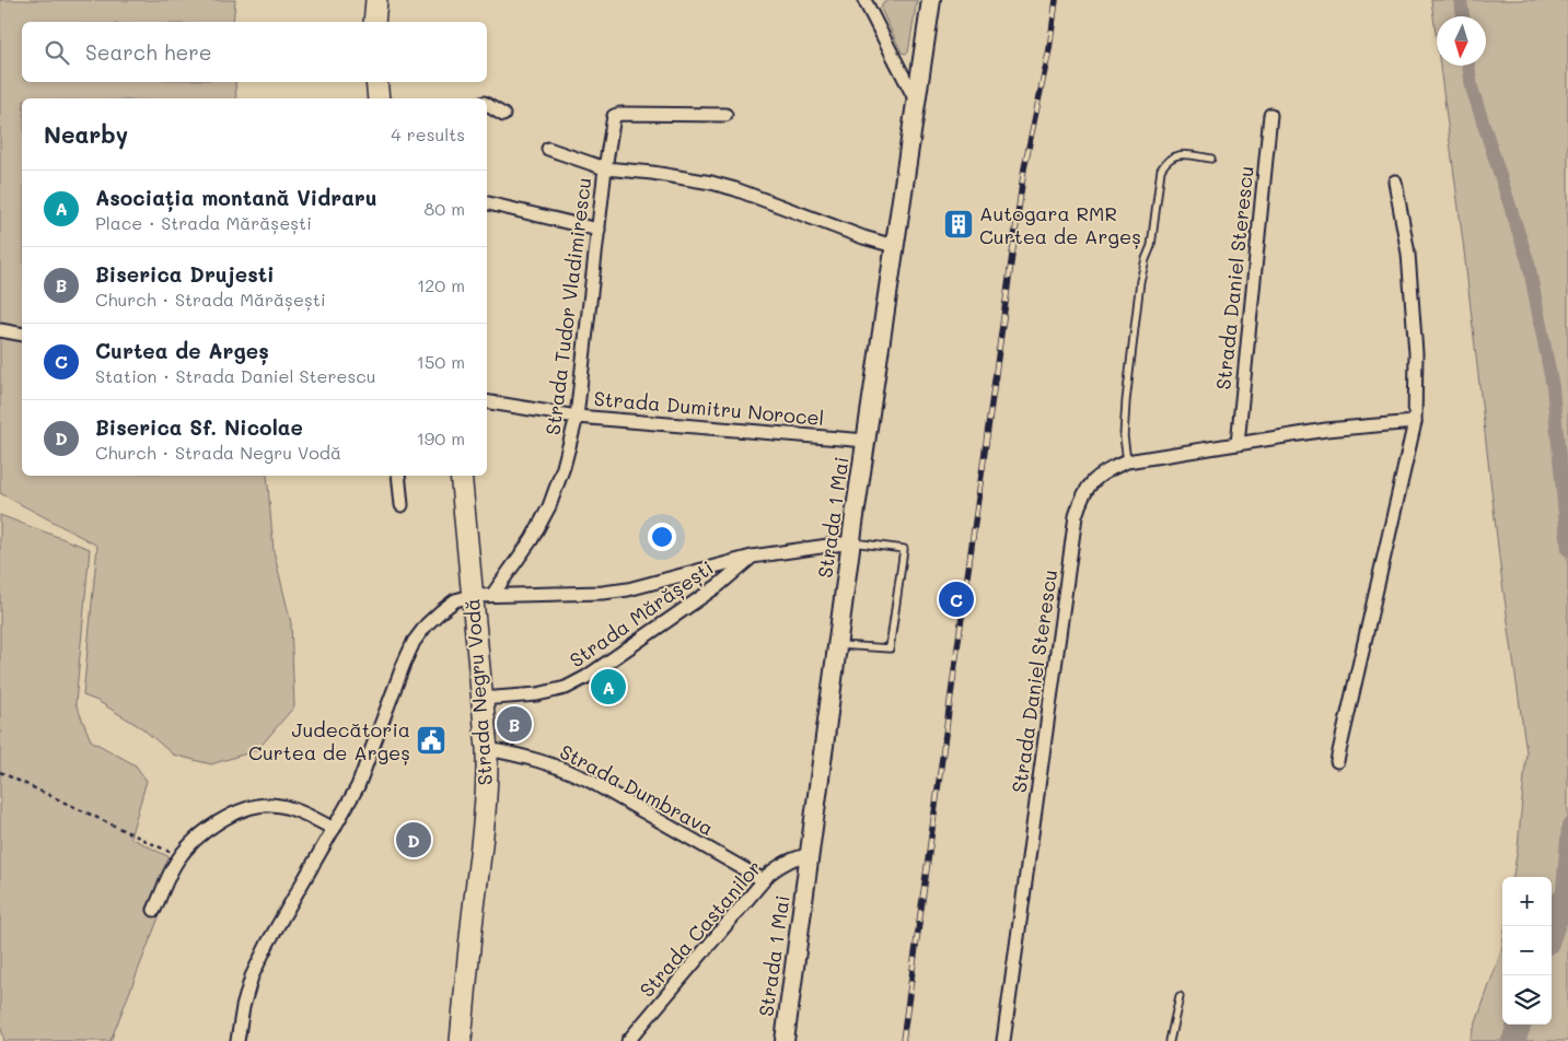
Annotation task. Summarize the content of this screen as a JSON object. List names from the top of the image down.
{
  "streets": {
    "main road": ["Strada 1 Mai", "Strada Negru Vodă"],
    "street": [
      "Strada Daniel Sterescu",
      "Strada Tudor Vladimirescu",
      "Strada Dumitru Norocel",
      "Strada Mărășești",
      "Strada Dumbrava",
      "Strada Castanilor"
    ]
  },
  "crossings": [
    ["Strada Tudor Vladimirescu", "Strada Dumitru Norocel"],
    ["Strada Dumitru Norocel", "Strada 1 Mai"],
    ["Strada 1 Mai", "Strada Castanilor"],
    ["Strada Mărășești", "Strada Negru Vodă"],
    ["Strada Negru Vodă", "Strada Dumbrava"],
    ["Strada Dumbrava", "Strada Castanilor"]
  ],
  "places": {
    "building": ["Autogara RMR Curtea de Argeș"],
    "public building": ["Judecătoria Curtea de Argeș"]
  },
  "north": "bottom",
  "page": {
    "search": "Search here",
    "heading": ["Nearby", "4 results"],
    "list": [
      {
        "mark": "A",
        "name": "Asociația montană Vidraru",
        "note": "Place · Strada Mărășești",
        "value": "80 m"
      },
      {
        "mark": "B",
        "name": "Biserica Drujesti",
        "note": "Church · Strada Mărășești",
        "value": "120 m"
      },
      {
        "mark": "C",
        "name": "Curtea de Argeș",
        "note": "Station · Strada Daniel Sterescu",
        "value": "150 m"
      },
      {
        "mark": "D",
        "name": "Biserica Sf. Nicolae",
        "note": "Church · Strada Negru Vodă",
        "value": "190 m"
      }
    ],
    "pins": [
      "C",
      "A",
      "B",
      "D"
    ],
    "map_buttons": ["+", "−"]
  }
}
